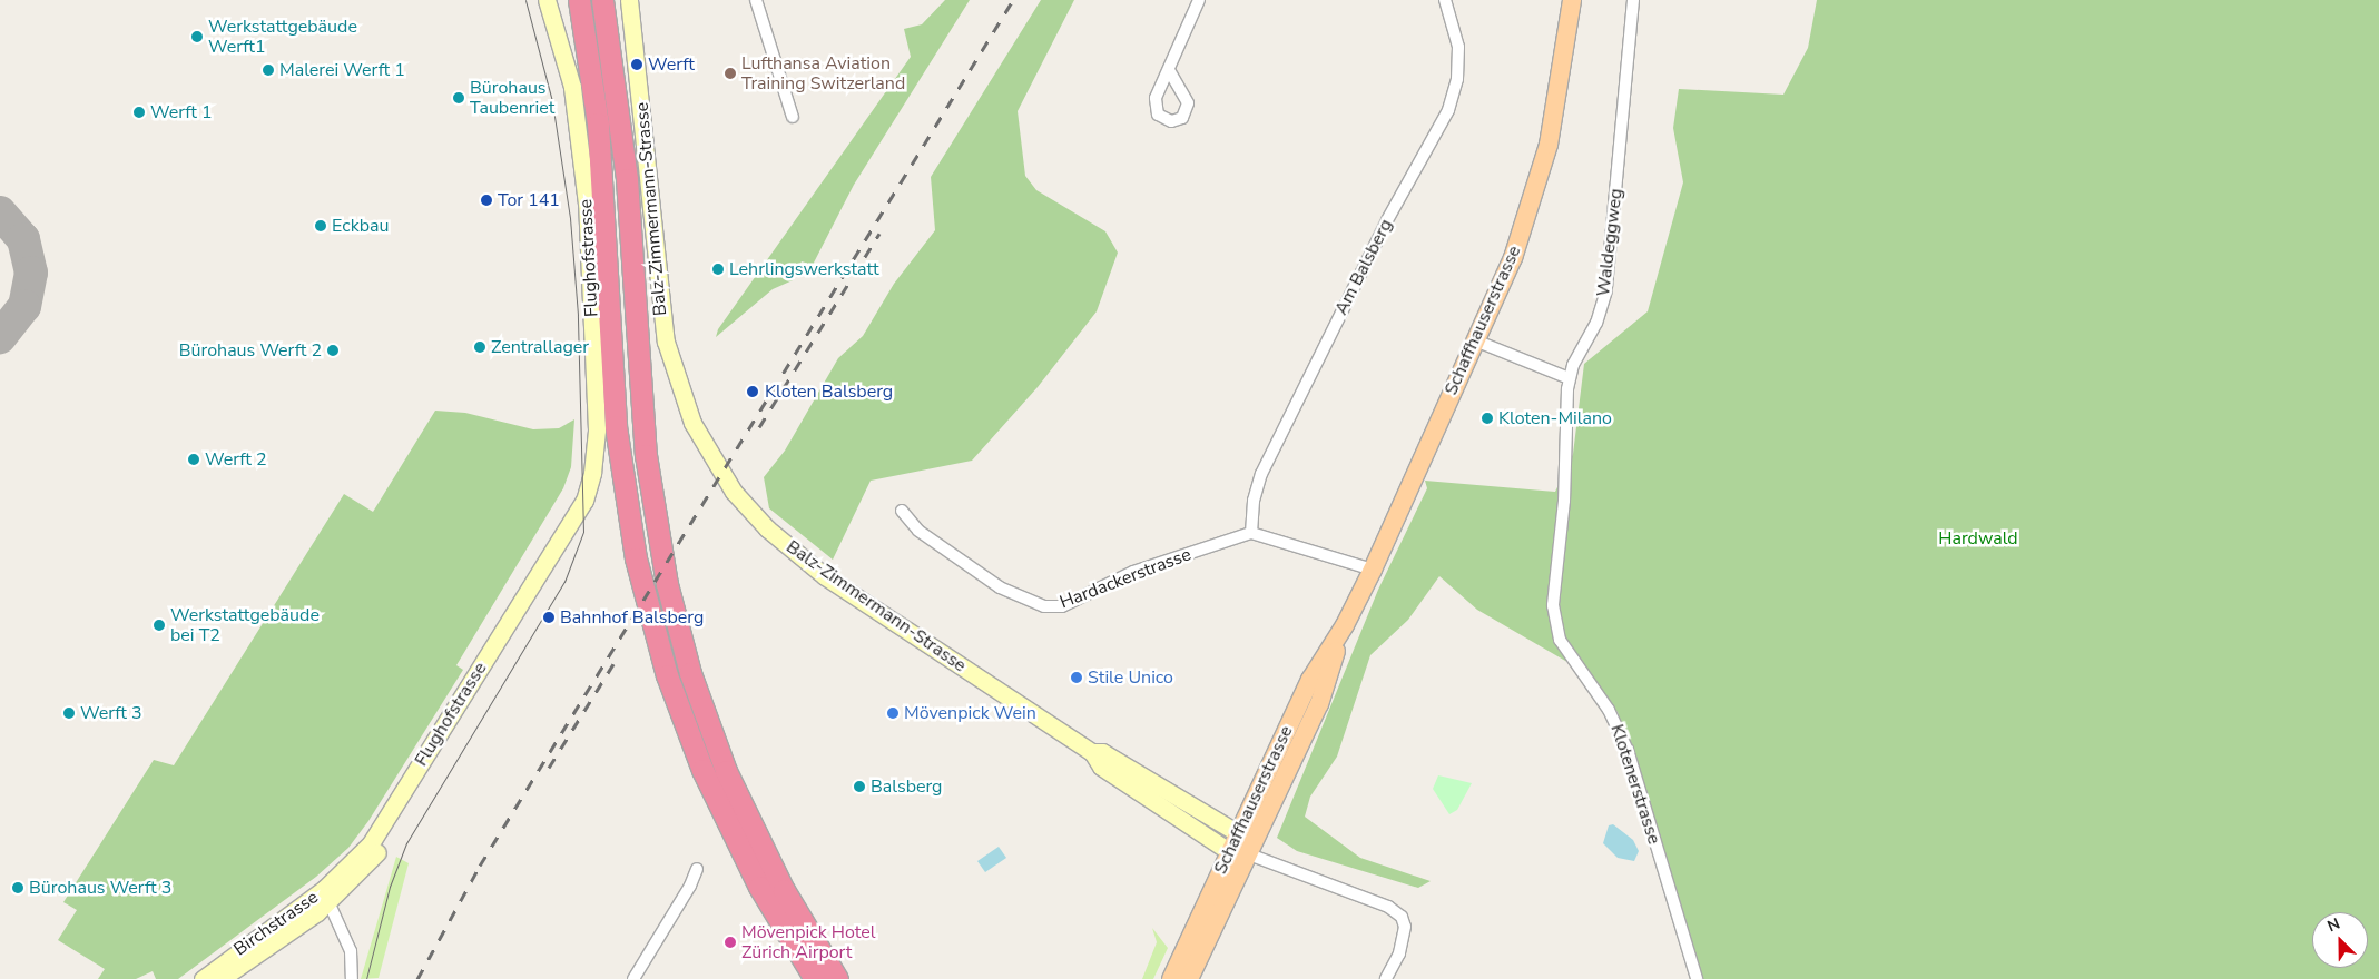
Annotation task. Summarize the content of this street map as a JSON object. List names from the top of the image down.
{
  "streets": {
    "main road": [
      "Balz-Zimmermann-Strasse",
      "Flughofstrasse",
      "Schaffhauserstrasse",
      "Birchstrasse"
    ],
    "street": [
      "Waldeggweg",
      "Am Balsberg",
      "Hardackerstrasse",
      "Klotenerstrasse"
    ]
  },
  "crossings": [
    ["Balz-Zimmermann-Strasse", "Schaffhauserstrasse"],
    ["Waldeggweg", "Klotenerstrasse"],
    ["Flughofstrasse", "Birchstrasse"],
    ["Am Balsberg", "Hardackerstrasse"]
  ],
  "parks": ["Hardwald"],
  "places": [
    "Werkstattgebäude Werft1",
    "Werft",
    "Malerei Werft 1",
    "Lufthansa Aviation Training Switzerland",
    "Bürohaus Taubenriet",
    "Werft 1",
    "Tor 141",
    "Eckbau",
    "Lehrlingswerkstatt",
    "Zentrallager",
    "Bürohaus Werft 2",
    "Kloten Balsberg",
    "Kloten-Milano",
    "Werft 2",
    "Bahnhof Balsberg",
    "Werkstattgebäude bei T2",
    "Stile Unico",
    "Werft 3",
    "Mövenpick Wein",
    "Balsberg",
    "Bürohaus Werft 3",
    "Mövenpick Hotel Zürich Airport"
  ],
  "north": "top left"
}
